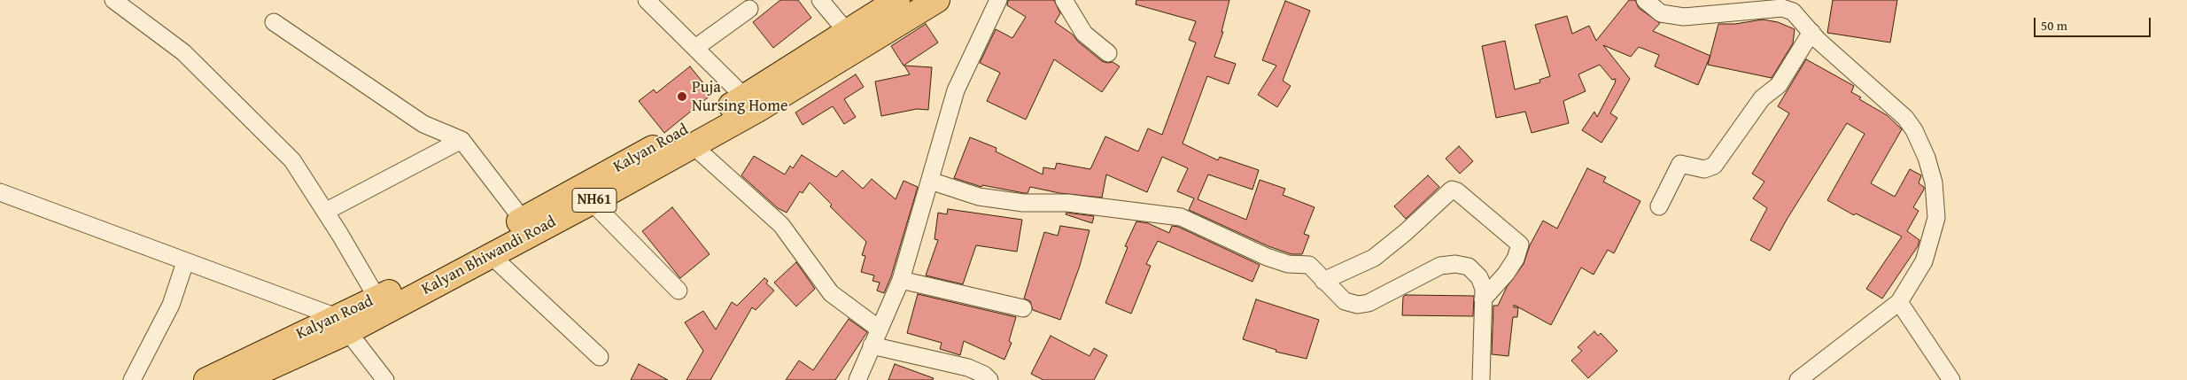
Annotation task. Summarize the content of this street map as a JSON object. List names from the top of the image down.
{
  "streets": {
    "highway": ["Kalyan Road", "NH61", "Kalyan Bhiwandi Road"]
  },
  "crossings": [
    ["Kalyan Road", "Kalyan Bhiwandi Road"]
  ],
  "places": ["Puja Nursing Home"],
  "scale_bar": "50 m"
}
